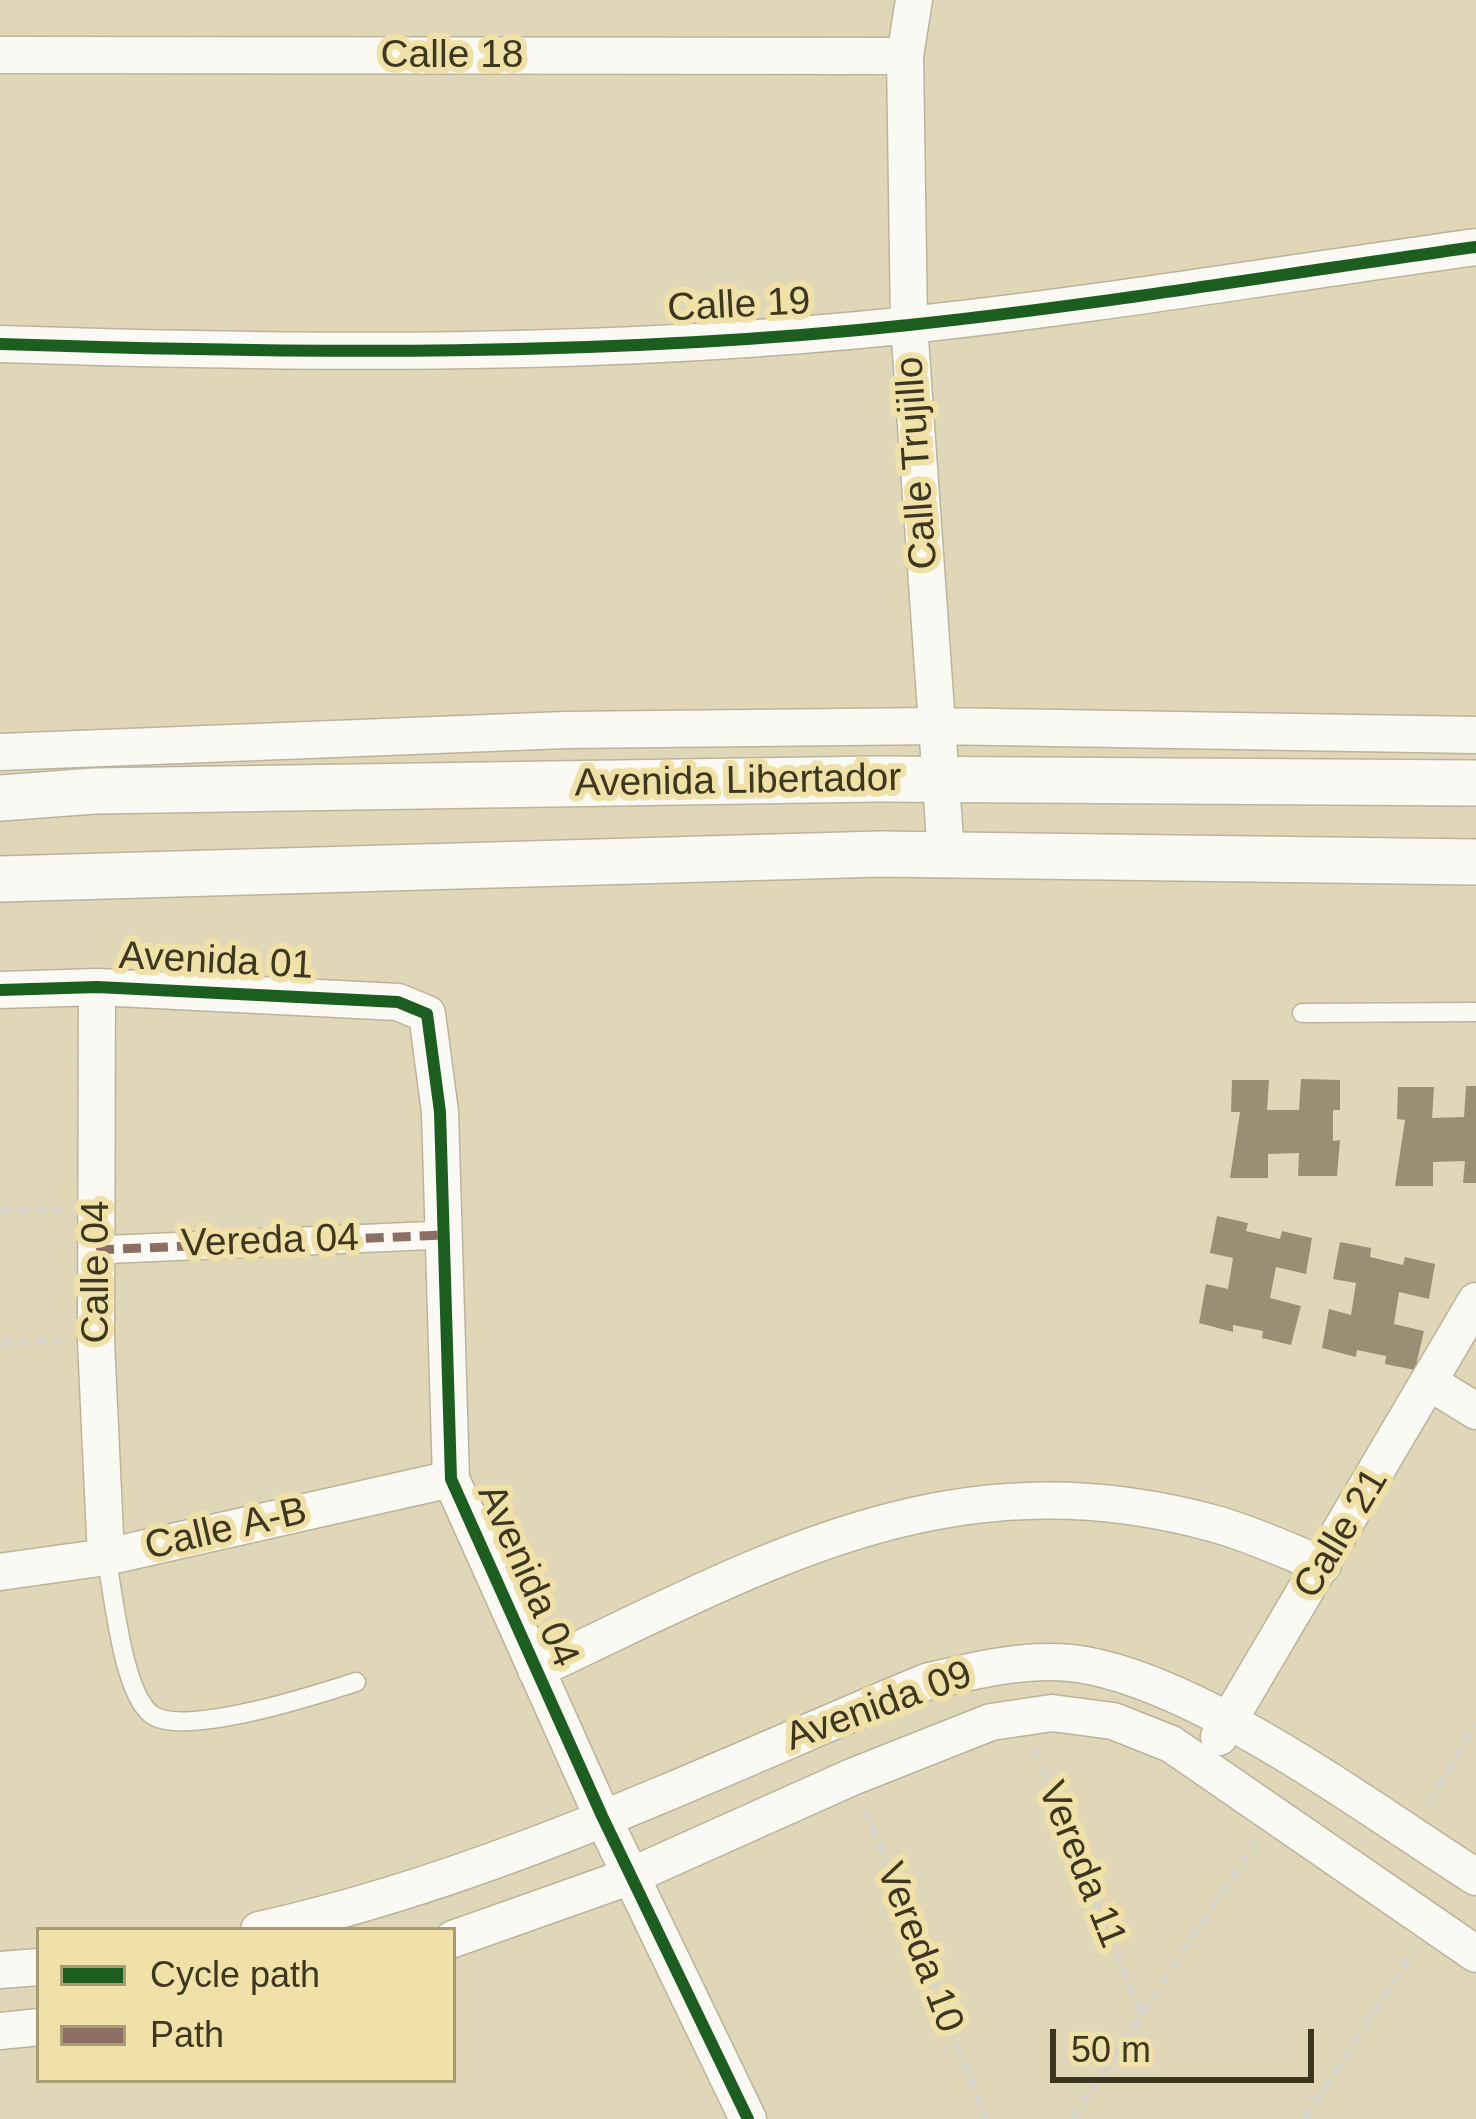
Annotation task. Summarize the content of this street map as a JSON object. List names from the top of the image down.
{
  "streets": {
    "street": [
      "Calle 18",
      "Calle 19",
      "Calle Trujillo",
      "Avenida Libertador",
      "Avenida 01",
      "Vereda 04",
      "Calle 04",
      "Calle A-B",
      "Calle 21",
      "Avenida 04",
      "Avenida 09"
    ],
    "path": ["Vereda 11", "Vereda 10"]
  },
  "crossings": [
    ["Calle 18", "Calle Trujillo"],
    ["Calle 19", "Calle Trujillo"],
    ["Calle Trujillo", "Avenida Libertador"],
    ["Avenida 01", "Calle 04"],
    ["Avenida 01", "Avenida 04"],
    ["Vereda 04", "Calle 04"],
    ["Vereda 04", "Avenida 04"],
    ["Calle 04", "Calle A-B"],
    ["Calle A-B", "Avenida 04"],
    ["Calle 21", "Avenida 09"],
    ["Avenida 04", "Avenida 09"],
    ["Avenida 09", "Vereda 11"],
    ["Avenida 09", "Vereda 10"]
  ],
  "legend": ["Cycle path", "Path"],
  "scale_bar": "50 m"
}
